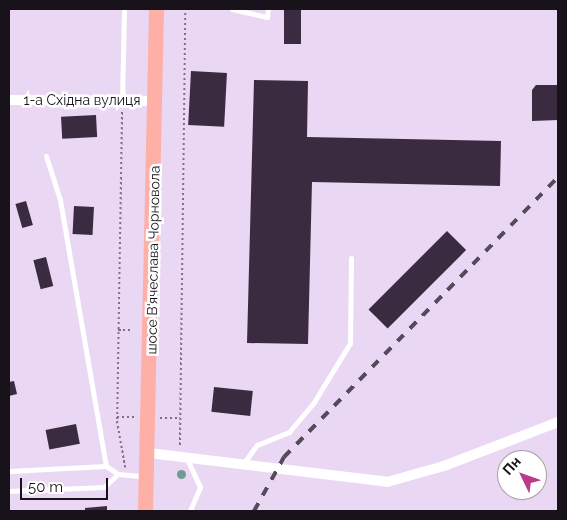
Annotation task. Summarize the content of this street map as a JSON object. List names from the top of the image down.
{
  "streets": {
    "main road": ["шосе В'ячеслава Чорновола"],
    "street": ["1-а Східна вулиця"]
  },
  "crossings": [
    ["1-а Східна вулиця", "шосе В'ячеслава Чорновола"]
  ],
  "scale_bar": "50 m",
  "north": "top left"
}
